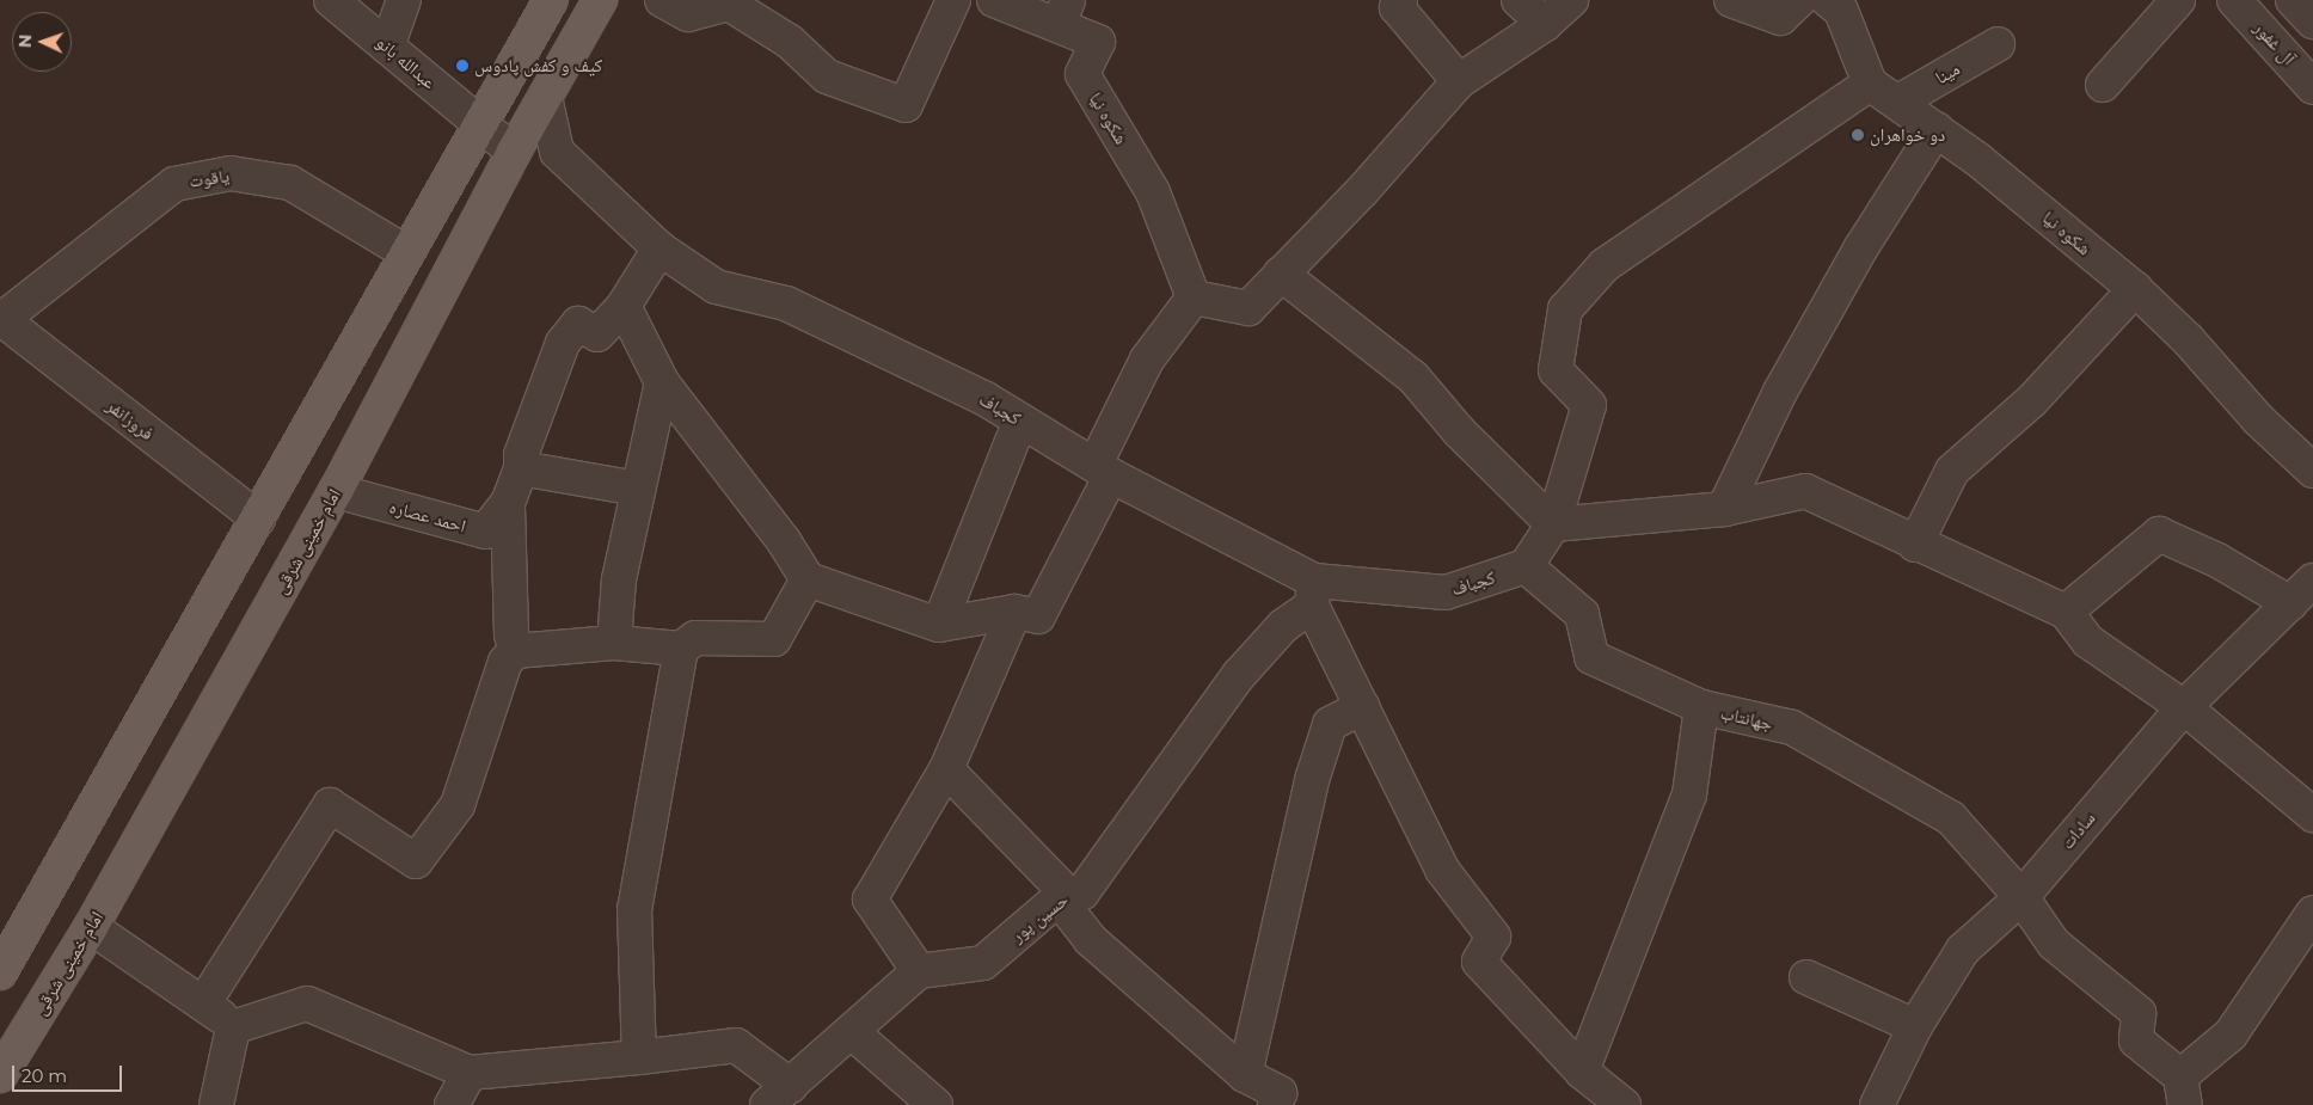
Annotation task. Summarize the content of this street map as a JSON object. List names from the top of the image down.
{
  "streets": {
    "main road": ["امام خمینی شرقی"],
    "street": [
      "آل غفور",
      "عبدالله بانو",
      "مینا",
      "شکوه نیا",
      "یاقوت",
      "کجباف",
      "فروزانفر",
      "احمد عصاره",
      "جهانتاب",
      "سادات",
      "حسین پور"
    ]
  },
  "crossings": [
    ["عبدالله بانو", "امام خمینی شرقی"],
    ["مینا", "شکوه نیا"],
    ["یاقوت", "فروزانفر"],
    ["کجباف", "امام خمینی شرقی"],
    ["کجباف", "جهانتاب"],
    ["کجباف", "حسین پور"],
    ["احمد عصاره", "امام خمینی شرقی"],
    ["جهانتاب", "سادات"]
  ],
  "places": ["کیف و کفش پادوس", "دو خواهران"],
  "scale_bar": "20 m",
  "north": "left"
}
